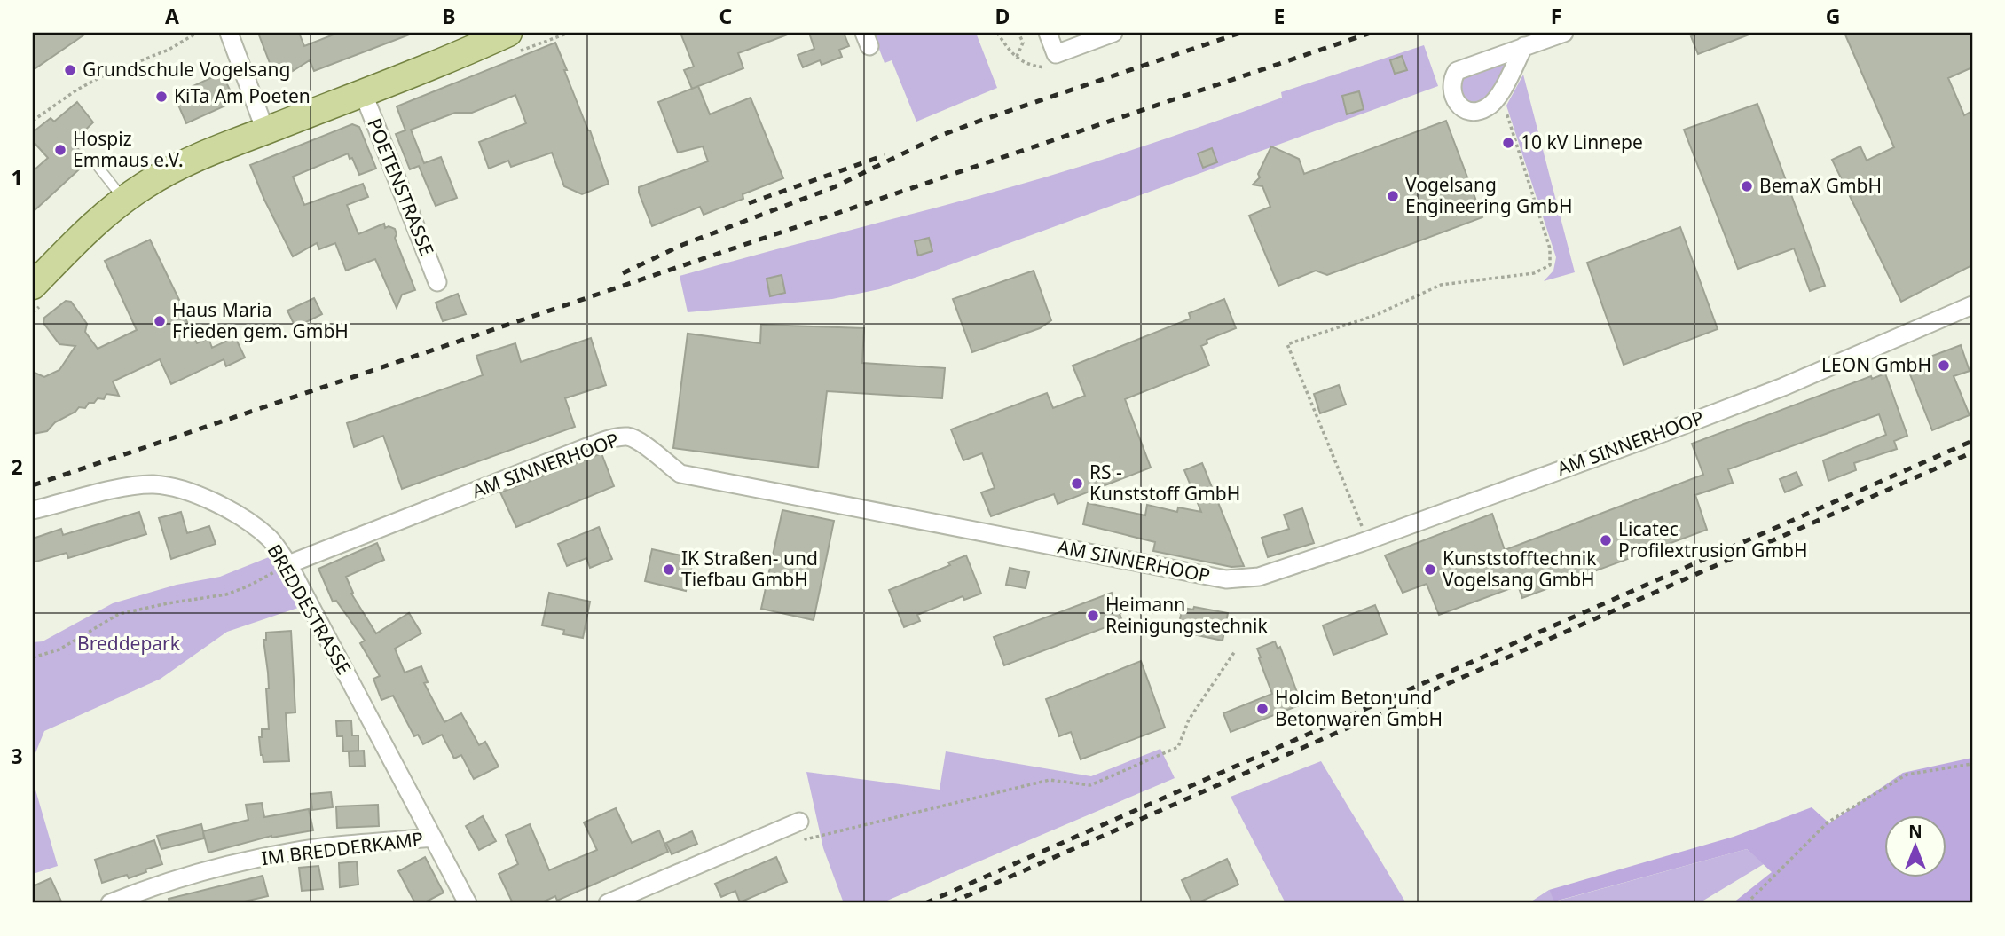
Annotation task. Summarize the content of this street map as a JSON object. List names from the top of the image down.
{
  "streets": {
    "street": [
      "POETENSTRASSE",
      "AM SINNERHOOP",
      "BREDDESTRASSE",
      "IM BREDDERKAMP"
    ]
  },
  "crossings": [
    ["AM SINNERHOOP", "BREDDESTRASSE"],
    ["BREDDESTRASSE", "IM BREDDERKAMP"]
  ],
  "parks": ["Breddepark"],
  "places": [
    "Grundschule Vogelsang",
    "KiTa Am Poeten",
    "10 kV Linnepe",
    "Hospiz Emmaus e.V.",
    "BemaX GmbH",
    "Vogelsang Engineering GmbH",
    "Haus Maria Frieden gem. GmbH",
    "LEON GmbH",
    "RS - Kunststoff GmbH",
    "Licatec Profilextrusion GmbH",
    "IK Straßen- und Tiefbau GmbH",
    "Kunststofftechnik Vogelsang GmbH",
    "Heimann Reinigungstechnik",
    "Holcim Beton und Betonwaren GmbH"
  ],
  "north": "top",
  "grid": {
    "columns": [
      "A",
      "B",
      "C",
      "D",
      "E",
      "F",
      "G"
    ],
    "rows": ["1", "2", "3"]
  }
}
